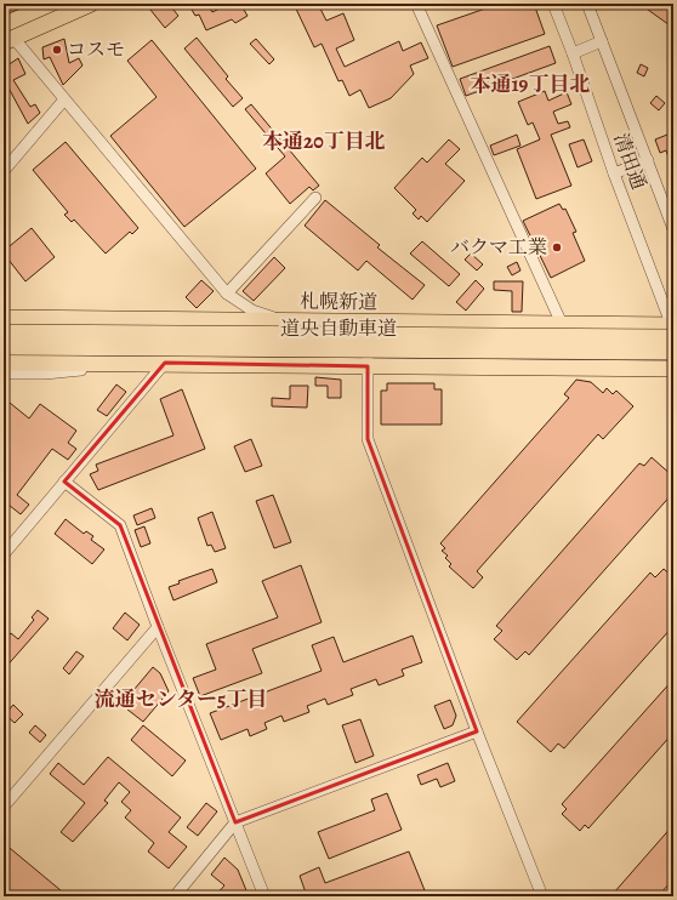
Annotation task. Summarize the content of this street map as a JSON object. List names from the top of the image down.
{
  "streets": {
    "highway": ["札幌新道", "道央自動車道"],
    "street": ["清田通"]
  },
  "crossings": [
    ["清田通", "札幌新道"],
    ["清田通", "道央自動車道"],
    ["札幌新道", "道央自動車道"]
  ],
  "districts": ["本通19丁目北", "本通20丁目北", "流通センター5丁目"],
  "places": ["コスモ", "バクマ工業"]
}
